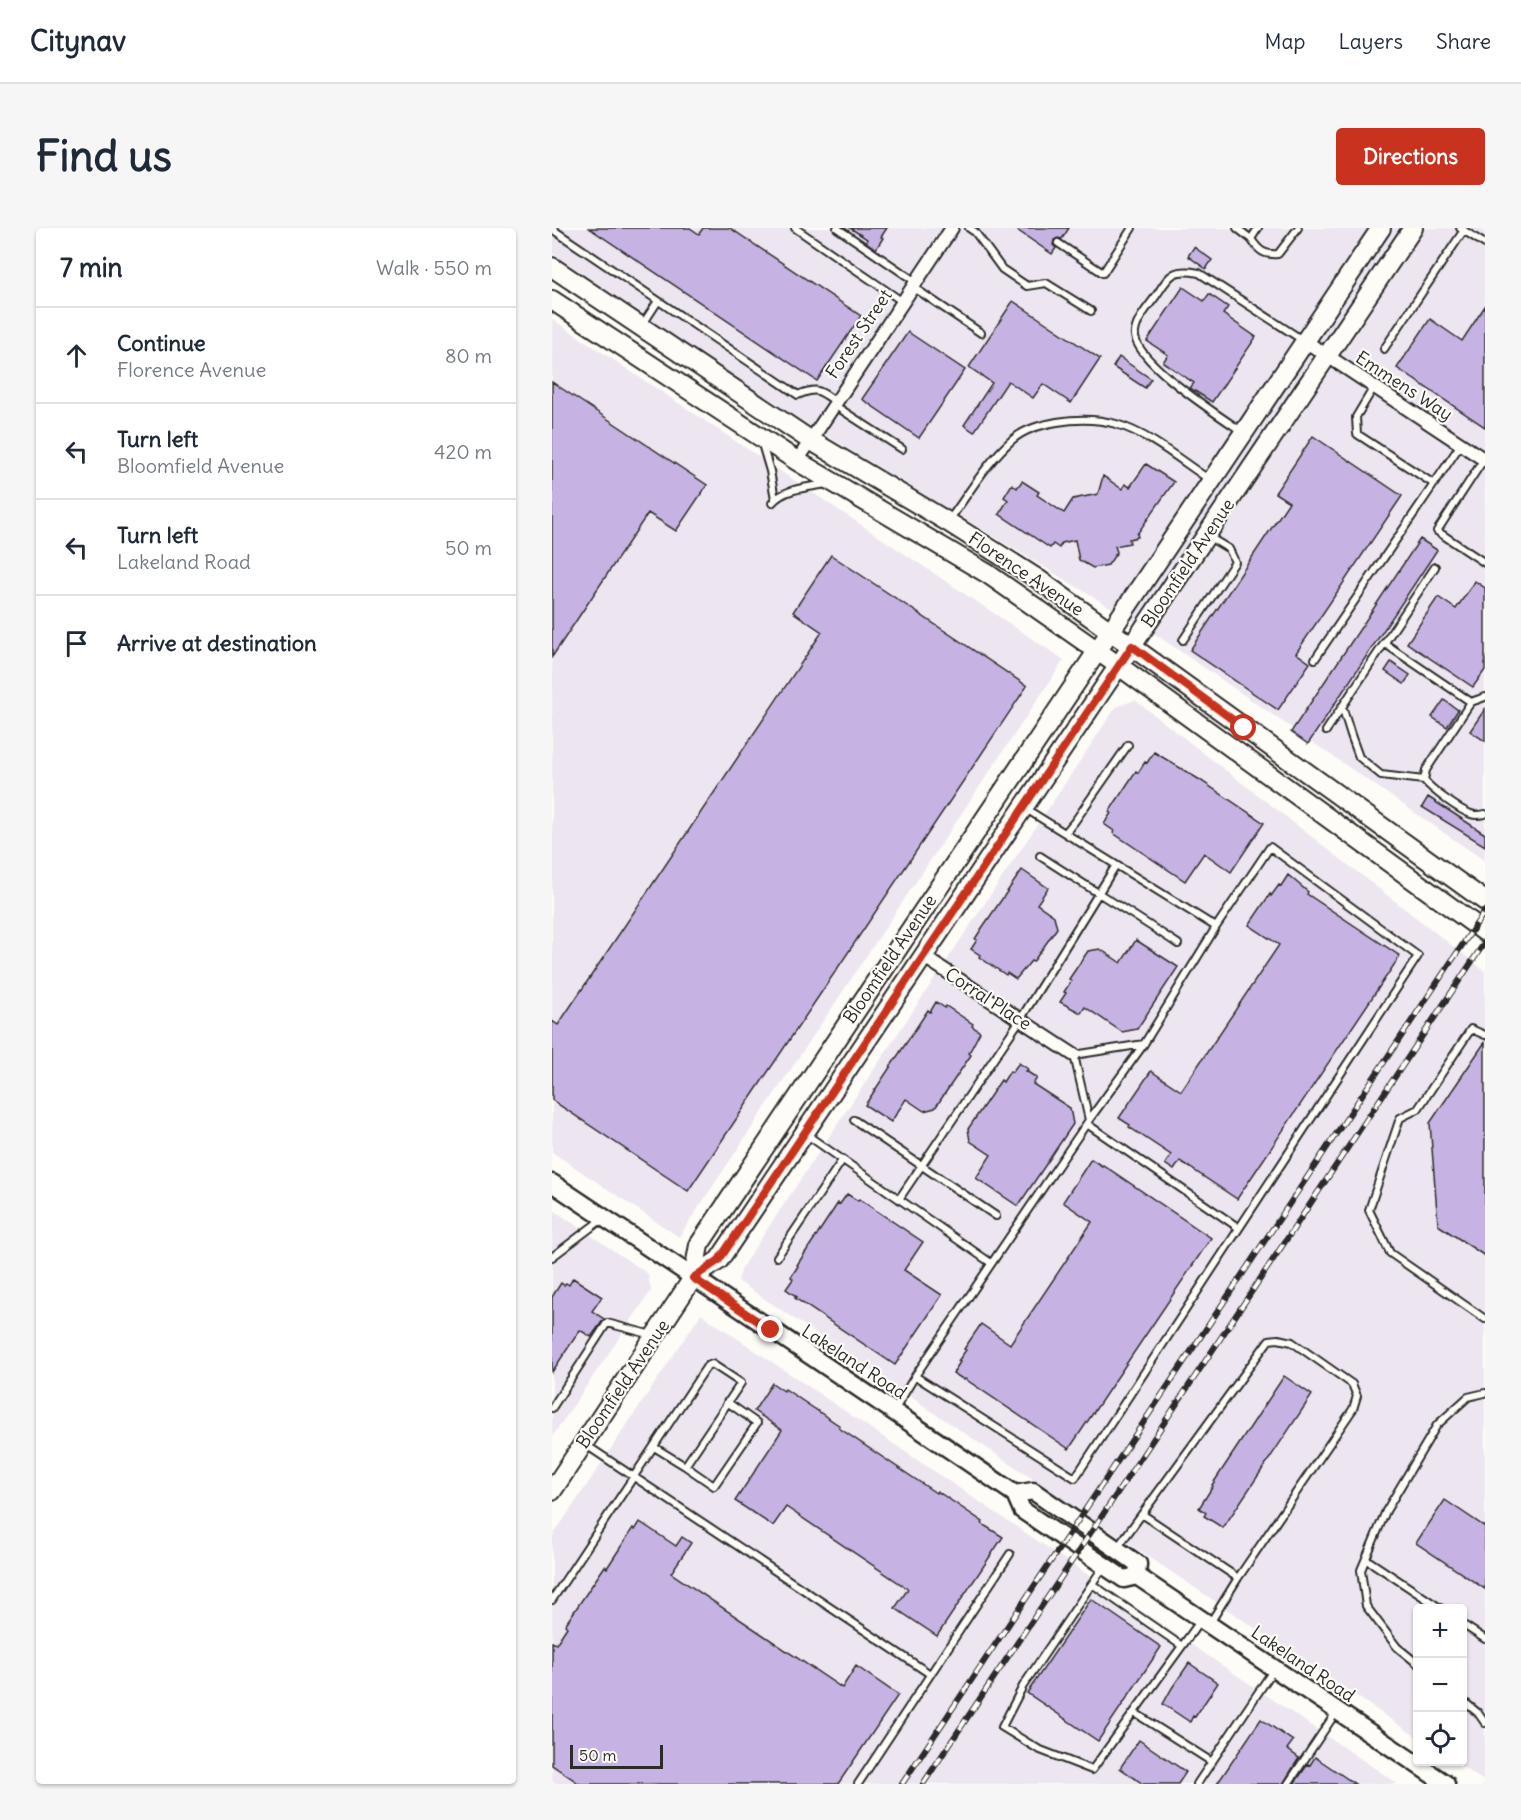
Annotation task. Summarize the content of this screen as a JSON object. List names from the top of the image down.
{
  "streets": {
    "main road": ["Bloomfield Avenue", "Florence Avenue", "Corral Place"],
    "street": ["Forest Street", "Emmens Way", "Lakeland Road"]
  },
  "crossings": [
    ["Forest Street", "Florence Avenue"],
    ["Emmens Way", "Bloomfield Avenue"],
    ["Bloomfield Avenue", "Florence Avenue"],
    ["Bloomfield Avenue", "Corral Place"],
    ["Bloomfield Avenue", "Lakeland Road"]
  ],
  "scale_bar": "50 m",
  "page": {
    "header": "Citynav",
    "nav": ["Map", "Layers", "Share"],
    "buttons": "Directions",
    "title": "Find us",
    "heading": ["7 min", "Walk · 550 m"],
    "list": [
      ["Continue", "Florence Avenue", "80 m"],
      ["Turn left", "Bloomfield Avenue", "420 m"],
      ["Turn left", "Lakeland Road", "50 m"],
      "Arrive at destination"
    ],
    "map_buttons": ["+", "−"],
    "scale": "50 m"
  }
}
